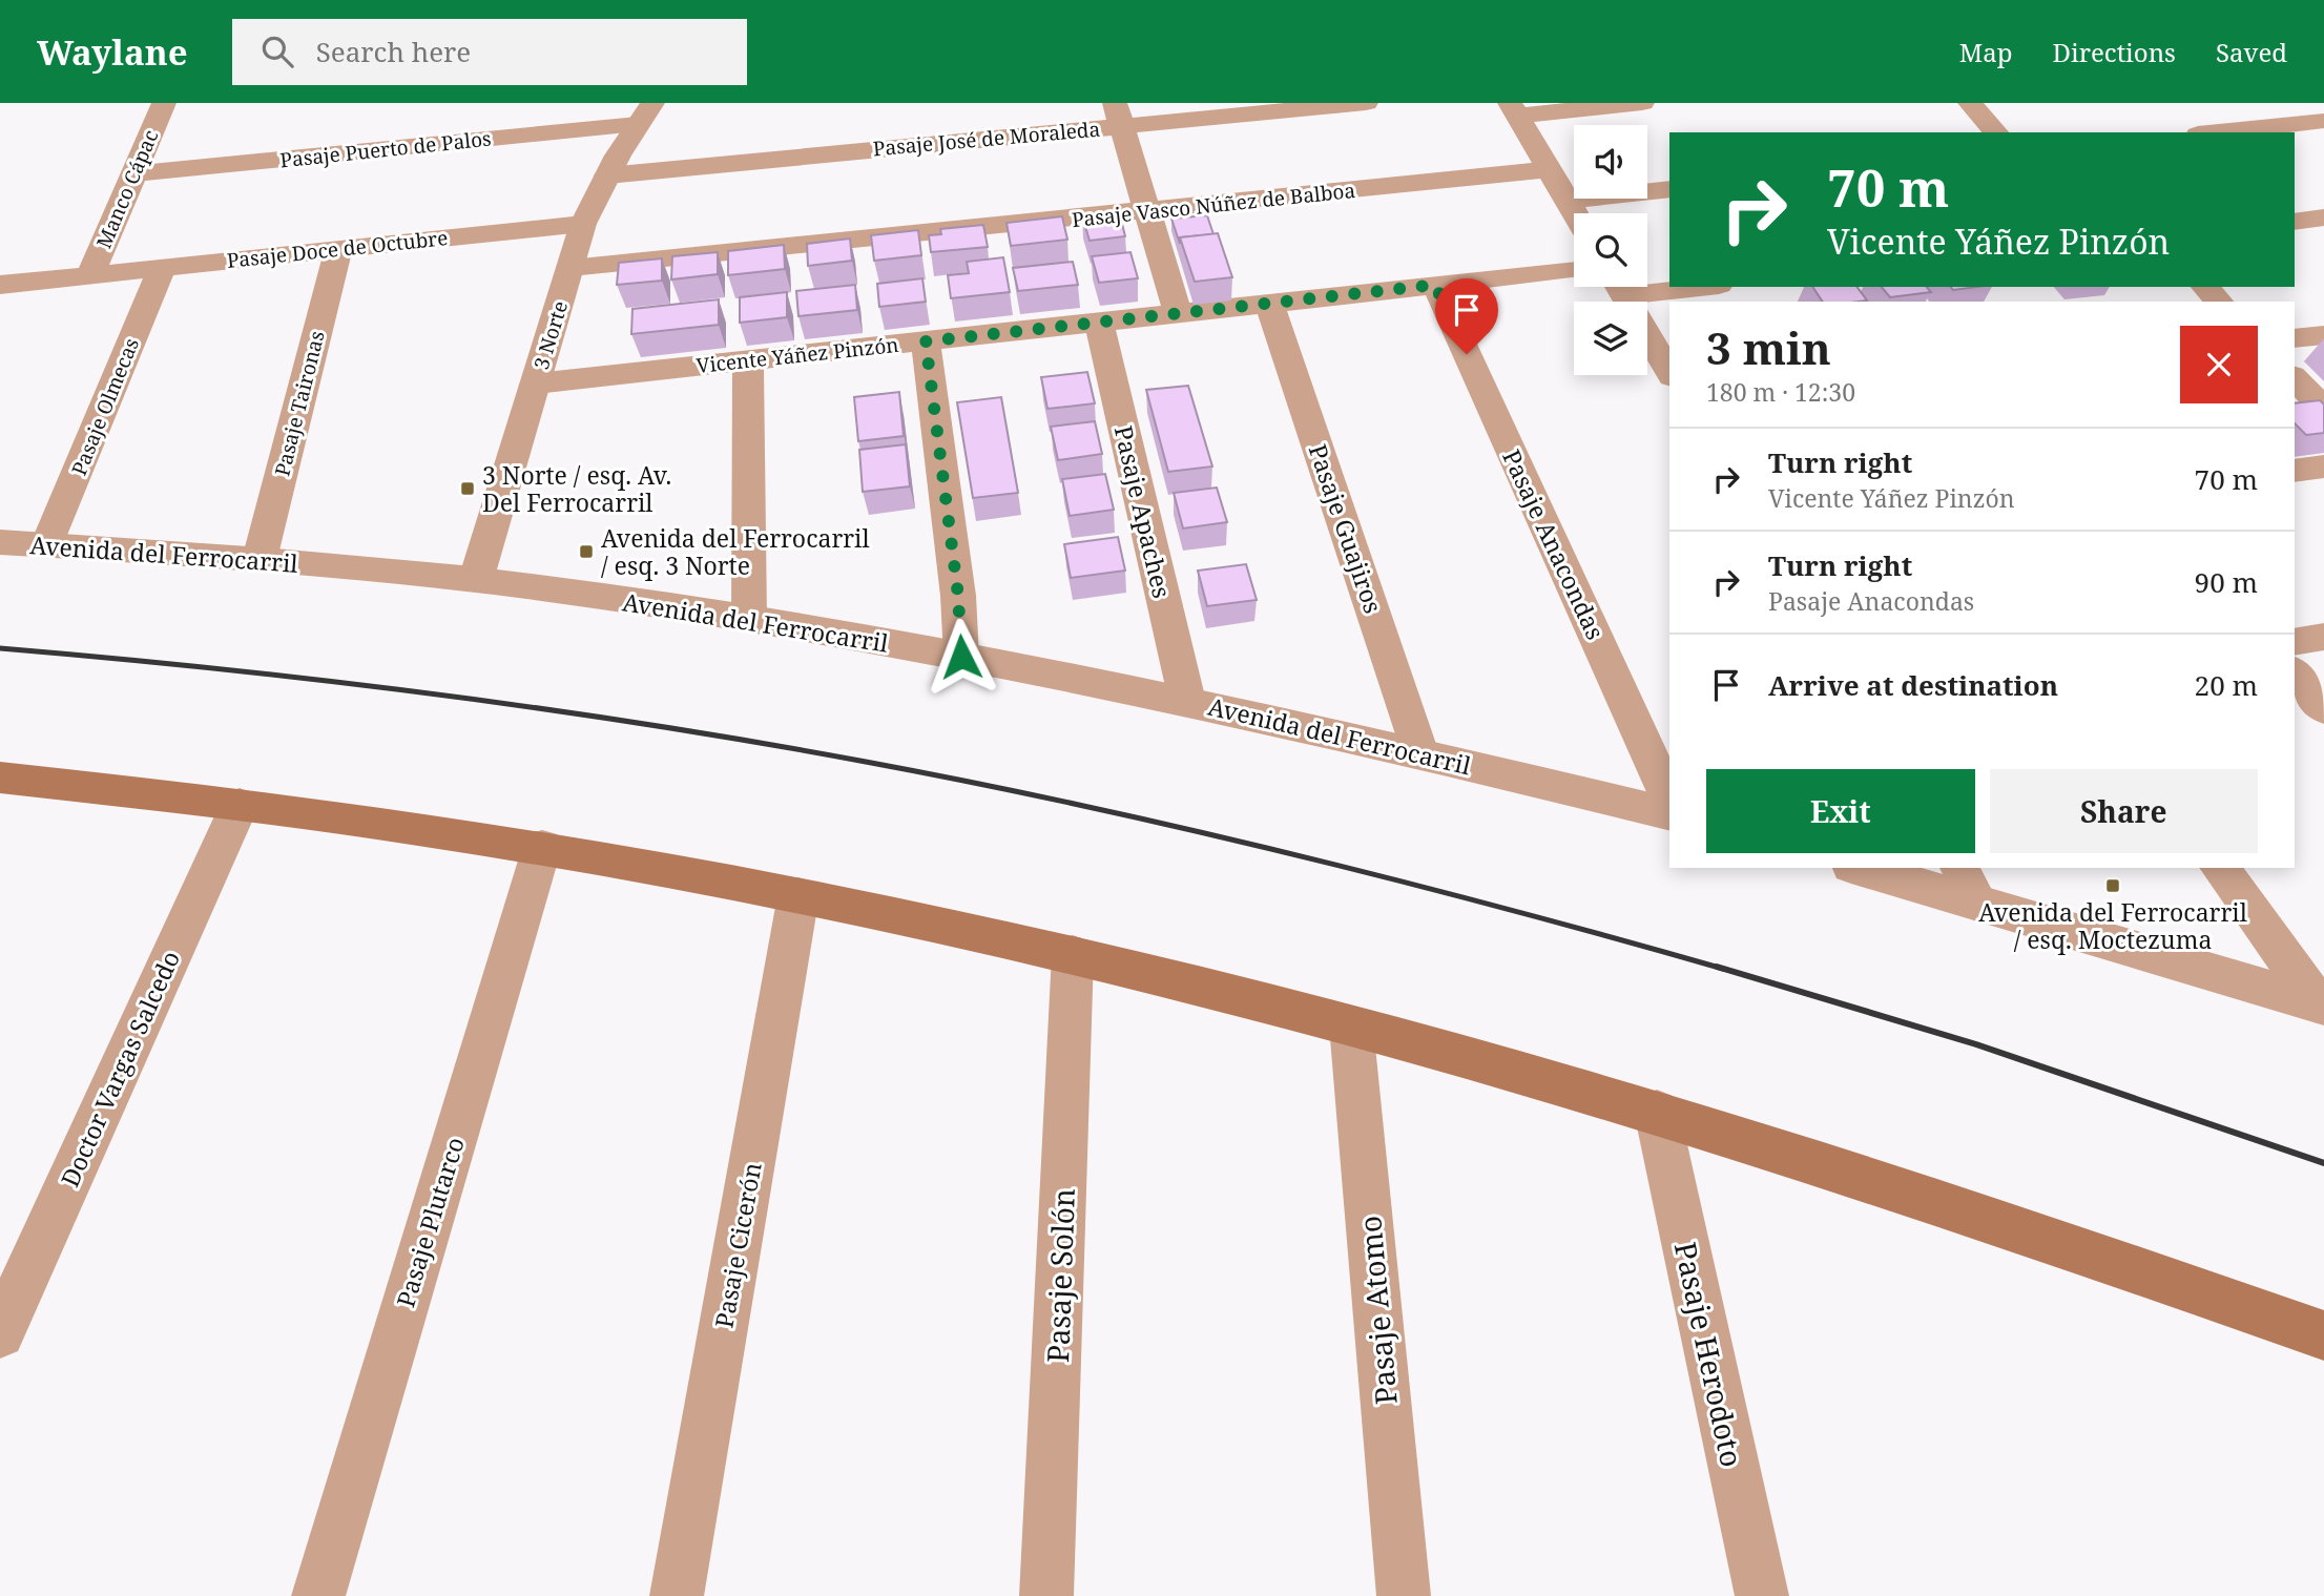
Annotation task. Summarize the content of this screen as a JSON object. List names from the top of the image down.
{
  "streets": {
    "street": [
      "Pasaje José de Moraleda",
      "Pasaje Puerto de Palos",
      "Manco Cápac",
      "Pasaje Vasco Núñez de Balboa",
      "Pasaje Doce de Octubre",
      "3 Norte",
      "Vicente Yáñez Pinzón",
      "Pasaje Taironas",
      "Pasaje Olmecas",
      "Pasaje Apaches",
      "Pasaje Guajiros",
      "Pasaje Anacondas",
      "Avenida del Ferrocarril",
      "Doctor Vargas Salcedo",
      "Pasaje Plutarco",
      "Pasaje Cicerón",
      "Pasaje Solón",
      "Pasaje Atomo",
      "Pasaje Herodoto"
    ]
  },
  "crossings": [
    ["Pasaje José de Moraleda", "3 Norte"],
    ["Pasaje Puerto de Palos", "Manco Cápac"],
    ["Pasaje Puerto de Palos", "3 Norte"],
    ["Manco Cápac", "Pasaje Doce de Octubre"],
    ["Pasaje Vasco Núñez de Balboa", "3 Norte"],
    ["Pasaje Doce de Octubre", "3 Norte"],
    ["Pasaje Doce de Octubre", "Pasaje Taironas"],
    ["Pasaje Doce de Octubre", "Pasaje Olmecas"],
    ["3 Norte", "Vicente Yáñez Pinzón"],
    ["3 Norte", "Avenida del Ferrocarril"],
    ["Vicente Yáñez Pinzón", "Pasaje Apaches"],
    ["Vicente Yáñez Pinzón", "Pasaje Guajiros"],
    ["Vicente Yáñez Pinzón", "Pasaje Anacondas"],
    ["Pasaje Taironas", "Avenida del Ferrocarril"],
    ["Pasaje Olmecas", "Avenida del Ferrocarril"],
    ["Pasaje Apaches", "Avenida del Ferrocarril"],
    ["Pasaje Guajiros", "Avenida del Ferrocarril"]
  ],
  "places": {
    "transit": ["3 Norte / esq. Av. Del Ferrocarril", "Avenida del Ferrocarril / esq. 3 Norte", "Avenida del Ferrocarril / esq. Moctezuma"]
  },
  "page": {
    "header": "Waylane",
    "search": "Search here",
    "nav": ["Map", "Directions", "Saved"],
    "turn": ["70 m", "Vicente Yáñez Pinzón"],
    "heading": ["3 min", "180 m · 12:30"],
    "list": [
      {
        "name": "Turn right",
        "note": "Vicente Yáñez Pinzón",
        "value": "70 m"
      },
      {
        "name": "Turn right",
        "note": "Pasaje Anacondas",
        "value": "90 m"
      },
      {
        "name": "Arrive at destination",
        "value": "20 m"
      }
    ],
    "buttons": ["Exit", "Share"]
  }
}
